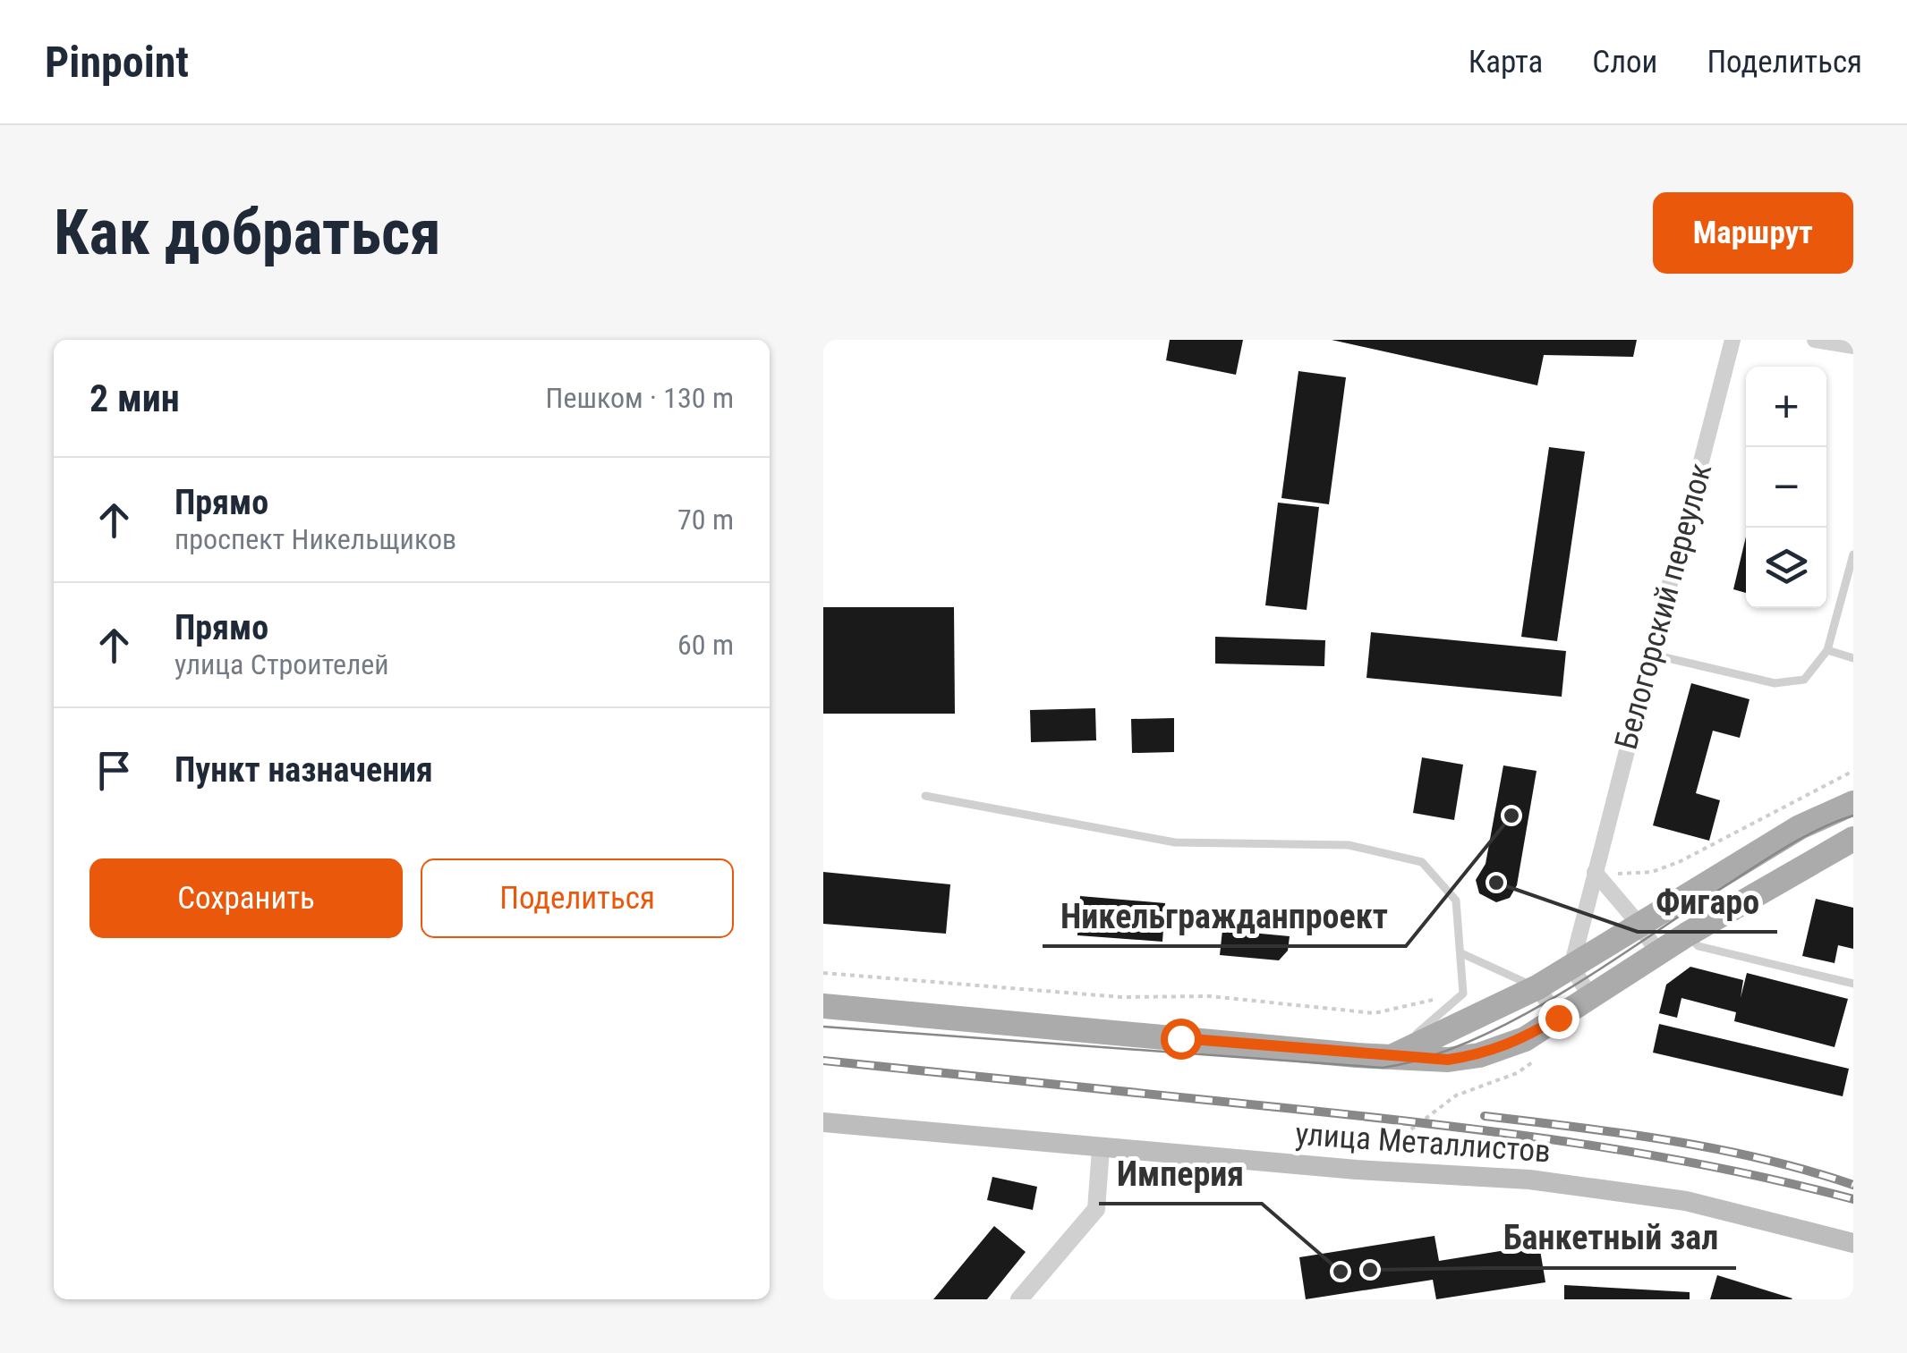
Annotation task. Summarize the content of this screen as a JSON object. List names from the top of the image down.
{
  "streets": {
    "main road": ["улица Металлистов"],
    "street": ["Белогорский переулок"]
  },
  "places": [
    "Никельгражданпроект",
    "Фигаро",
    "Банкетный зал",
    "Империя"
  ],
  "page": {
    "header": "Pinpoint",
    "nav": ["Карта", "Слои", "Поделиться"],
    "buttons": [
      "Маршрут",
      ["Сохранить", "Поделиться"]
    ],
    "title": "Как добраться",
    "heading": ["2 мин", "Пешком · 130 m"],
    "map_buttons": ["+", "−"],
    "list": [
      ["Прямо", "проспект Никельщиков", "70 m"],
      ["Прямо", "улица Строителей", "60 m"],
      "Пункт назначения"
    ]
  }
}
